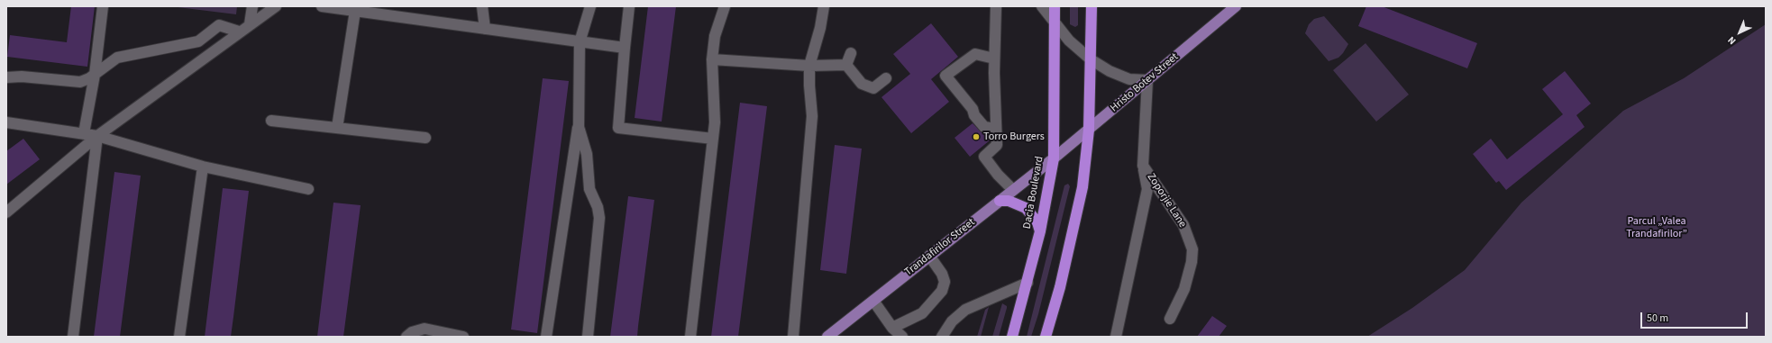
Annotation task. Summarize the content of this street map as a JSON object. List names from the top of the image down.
{
  "streets": {
    "highway": ["Dacia Boulevard"],
    "main road": ["Hristo Botev Street", "Trandafirilor Street"],
    "street": ["Zoporjie Lane"]
  },
  "crossings": [
    ["Hristo Botev Street", "Dacia Boulevard"],
    ["Hristo Botev Street", "Zoporjie Lane"],
    ["Hristo Botev Street", "Trandafirilor Street"],
    ["Dacia Boulevard", "Trandafirilor Street"]
  ],
  "parks": ["Parcul „Valea Trandafirilor”"],
  "places": ["Torro Burgers"],
  "scale_bar": "50 m",
  "north": "bottom left"
}
